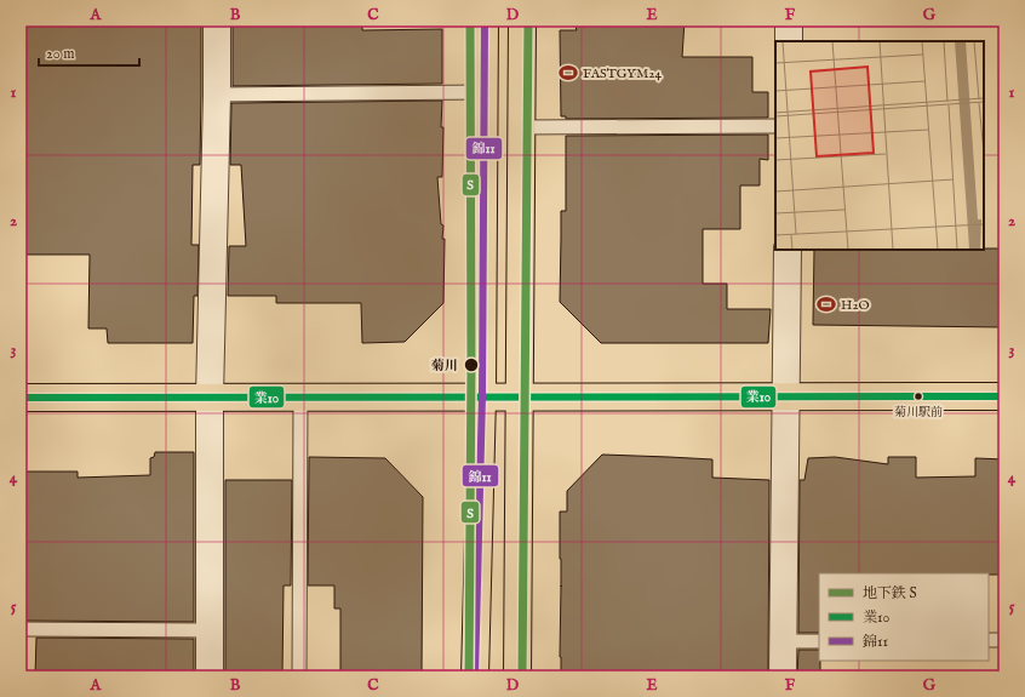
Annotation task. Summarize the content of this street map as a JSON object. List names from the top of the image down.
{
  "places": {
    "sports": ["FASTGYM24", "H2O"],
    "other": ["菊川", "菊川駅前"]
  },
  "lines": ["metro line S", "transit line 錦11", "transit line 業10"],
  "legend": ["地下鉄 S", "業10", "錦11"],
  "scale_bar": "20 m",
  "grid": {
    "columns": [
      "A",
      "B",
      "C",
      "D",
      "E",
      "F",
      "G"
    ],
    "rows": [
      "1",
      "2",
      "3",
      "4",
      "5"
    ]
  }
}
